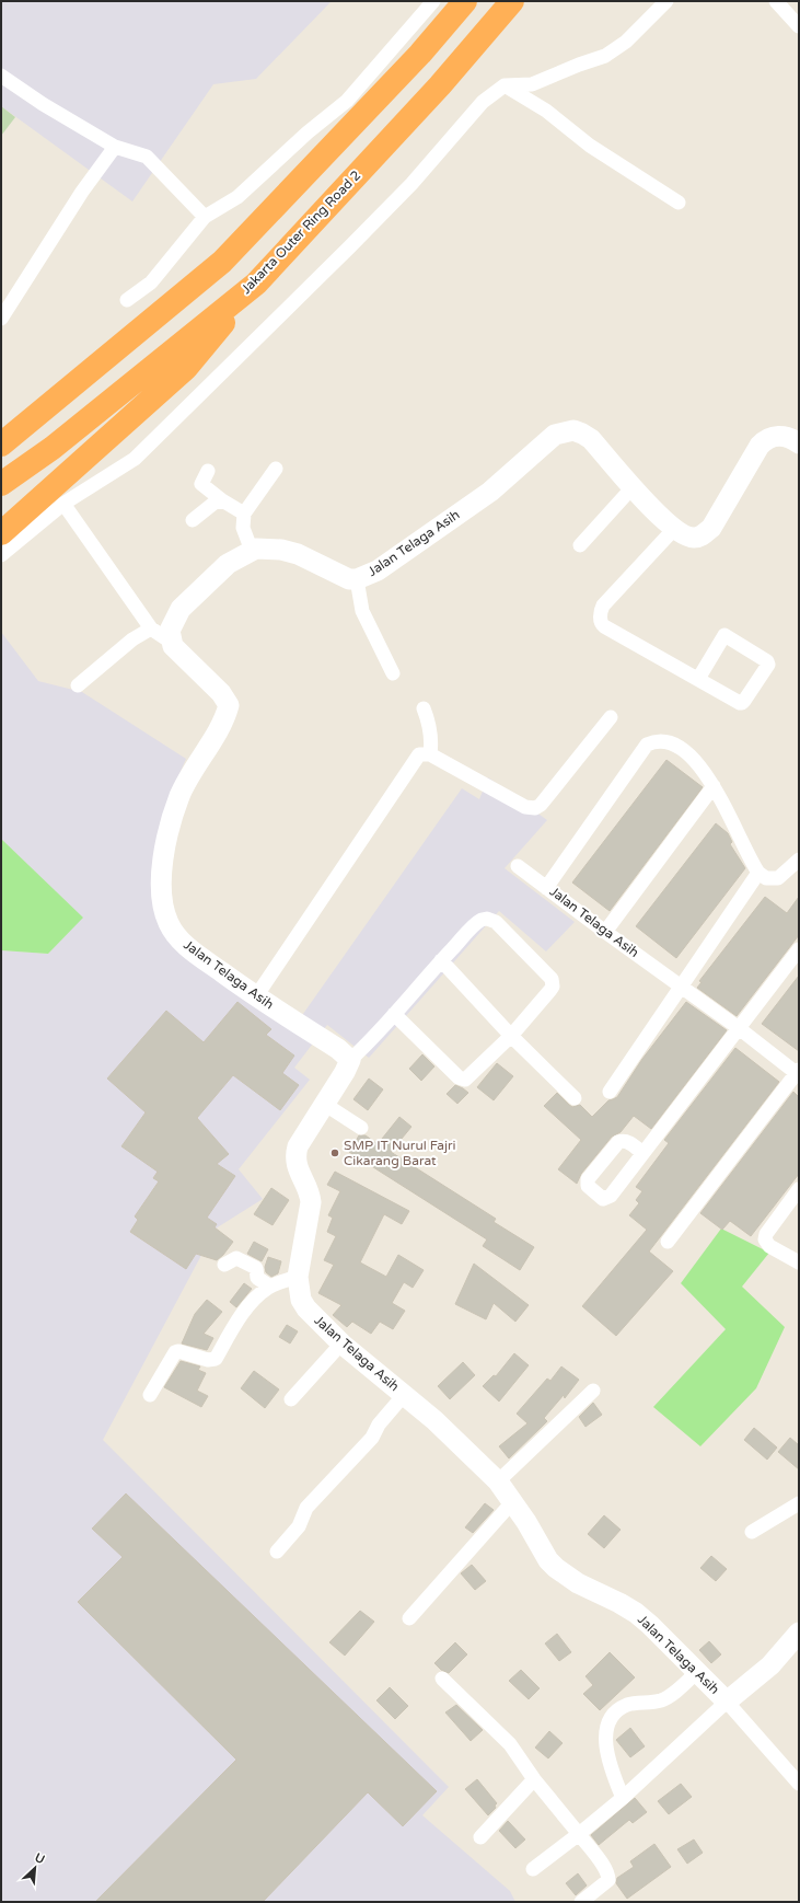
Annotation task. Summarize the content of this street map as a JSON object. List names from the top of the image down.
{
  "streets": {
    "highway": ["Jakarta Outer Ring Road 2"],
    "street": ["Jalan Telaga Asih"]
  },
  "places": ["SMP IT Nurul Fajri Cikarang Barat"],
  "north": "top right"
}
